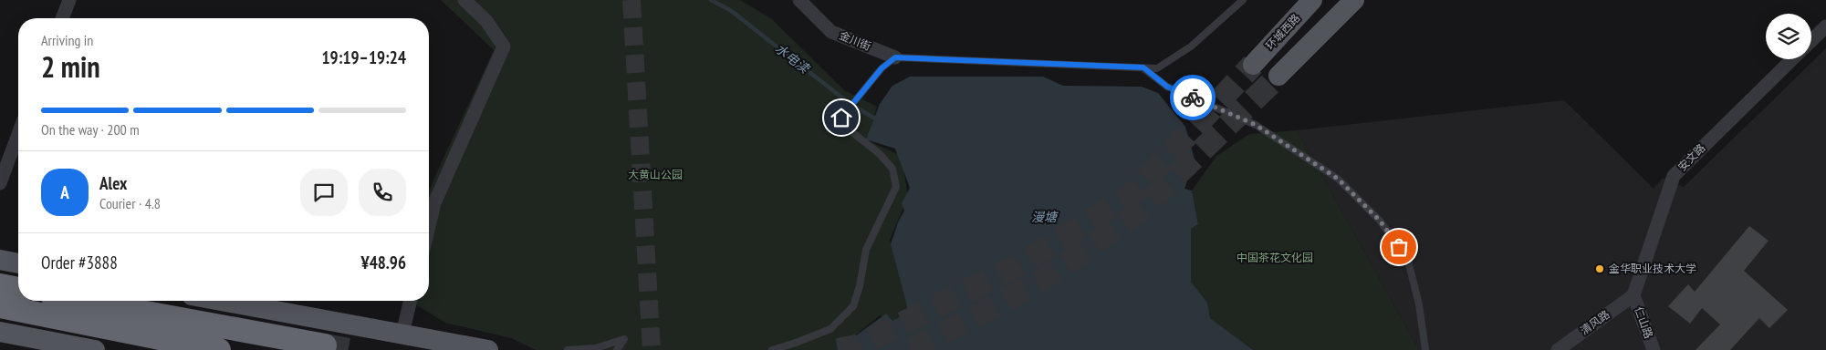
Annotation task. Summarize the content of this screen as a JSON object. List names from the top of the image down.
{
  "streets": {
    "main road": ["环城西路"],
    "street": [
      "金川街",
      "安文路",
      "清风路",
      "仁山路"
    ]
  },
  "crossings": [
    ["安文路", "清风路"],
    ["安文路", "仁山路"],
    ["清风路", "仁山路"]
  ],
  "water": ["水电渎", "漫塘"],
  "parks": ["大黄山公园", "中国茶花文化园"],
  "places": ["金华职业技术大学"],
  "page": {
    "heading": ["2 min", "Arriving in", "19:19–19:24"],
    "panel": [
      "Alex",
      "Courier · 4.8",
      "Order #3888",
      "¥48.96"
    ],
    "bar": "On the way · 200 m",
    "round": "A"
  }
}
